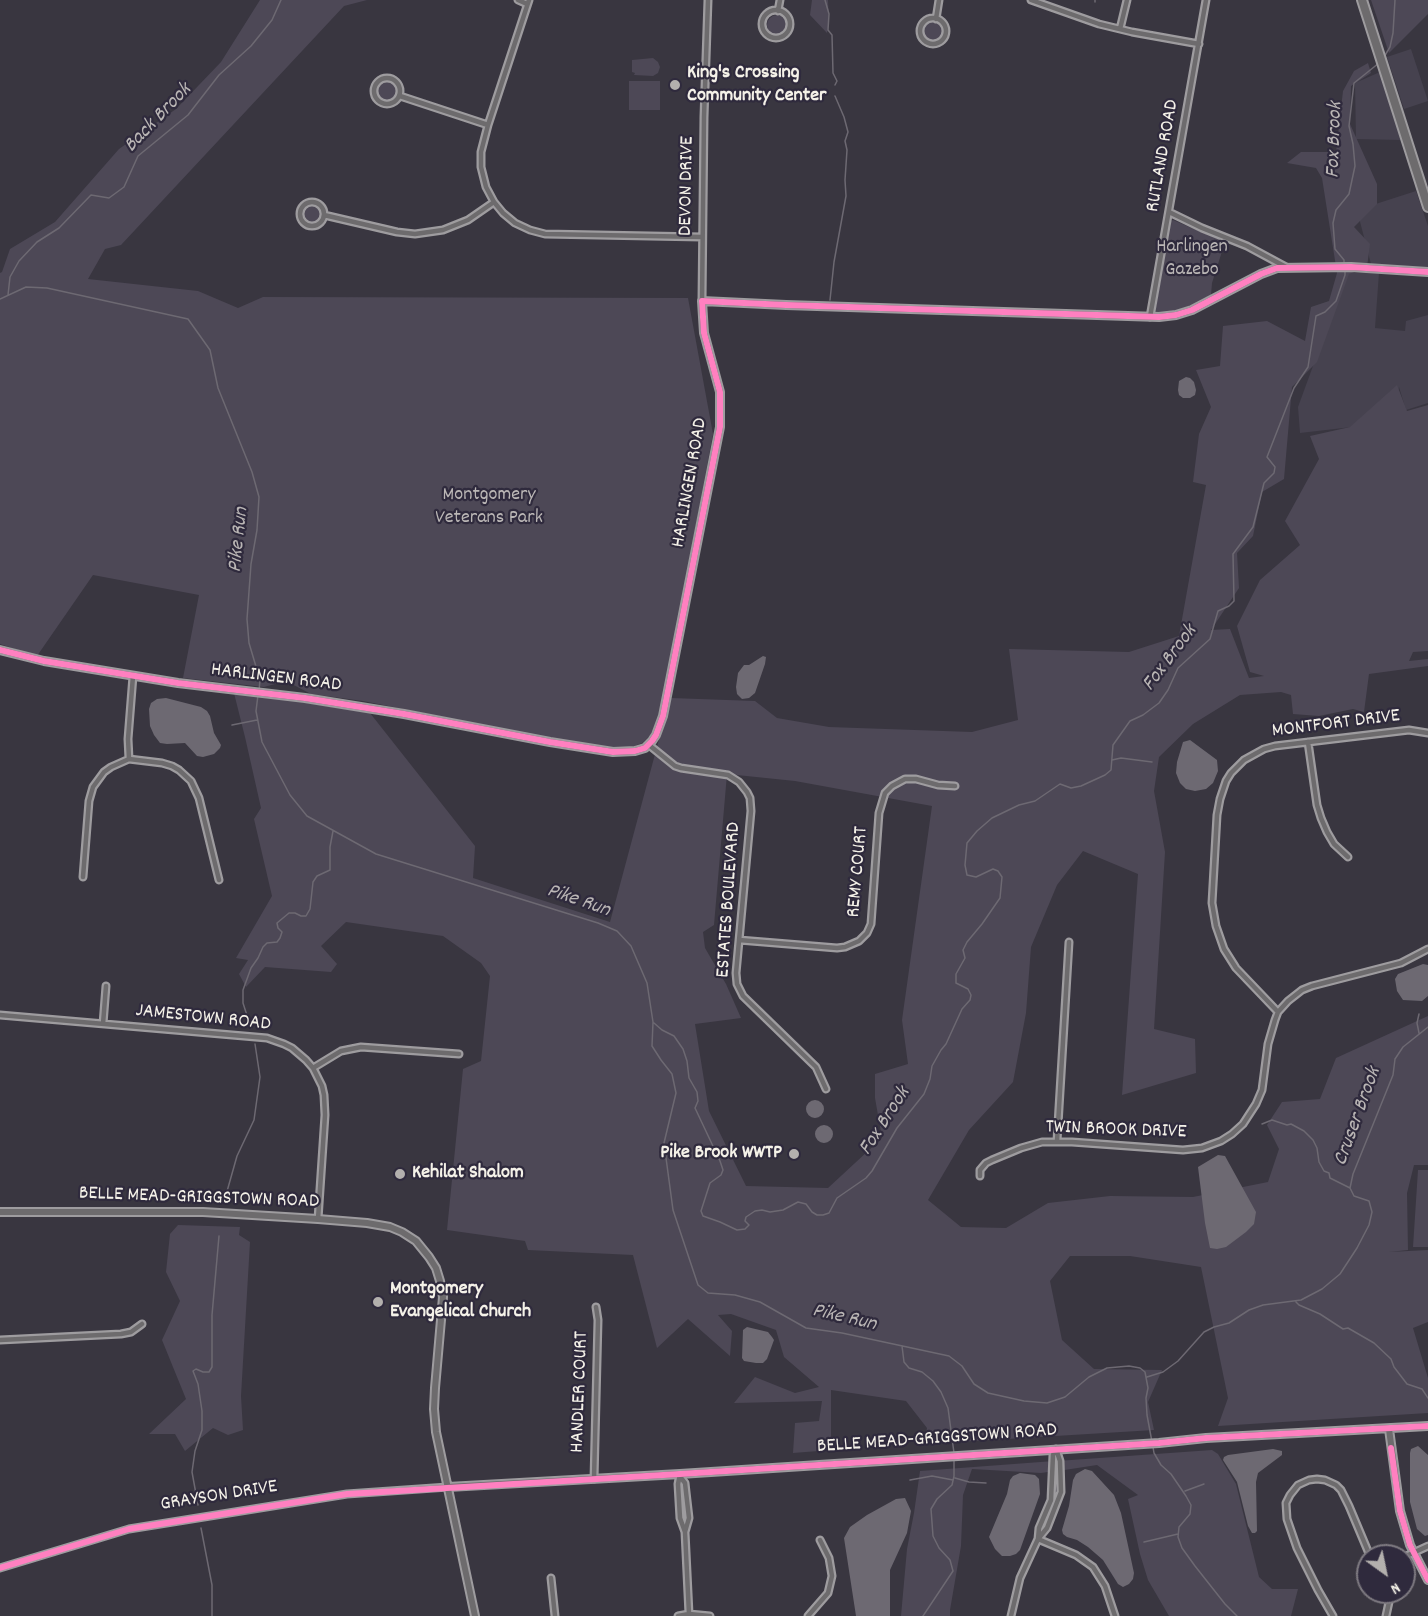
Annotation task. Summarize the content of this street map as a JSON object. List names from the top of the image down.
{
  "streets": {
    "street": [
      "RUTLAND ROAD",
      "DEVON DRIVE",
      "HARLINGEN ROAD",
      "MONTFORT DRIVE",
      "REMY COURT",
      "ESTATES BOULEVARD",
      "JAMESTOWN ROAD",
      "TWIN BROOK DRIVE",
      "BELLE MEAD-GRIGGSTOWN ROAD",
      "HANDLER COURT",
      "GRAYSON DRIVE"
    ]
  },
  "crossings": [
    ["DEVON DRIVE", "HARLINGEN ROAD"],
    ["HARLINGEN ROAD", "ESTATES BOULEVARD"],
    ["MONTFORT DRIVE", "TWIN BROOK DRIVE"],
    ["REMY COURT", "ESTATES BOULEVARD"],
    ["JAMESTOWN ROAD", "BELLE MEAD-GRIGGSTOWN ROAD"],
    ["BELLE MEAD-GRIGGSTOWN ROAD", "HANDLER COURT"],
    ["BELLE MEAD-GRIGGSTOWN ROAD", "GRAYSON DRIVE"]
  ],
  "water": [
    "Back Brook",
    "Fox Brook",
    "Pike Run",
    "Cruser Brook"
  ],
  "parks": ["Harlingen Gazebo", "Montgomery Veterans Park"],
  "places": [
    "King's Crossing Community Center",
    "Pike Brook WWTP",
    "Kehilat Shalom",
    "Montgomery Evangelical Church"
  ],
  "north": "bottom right"
}
